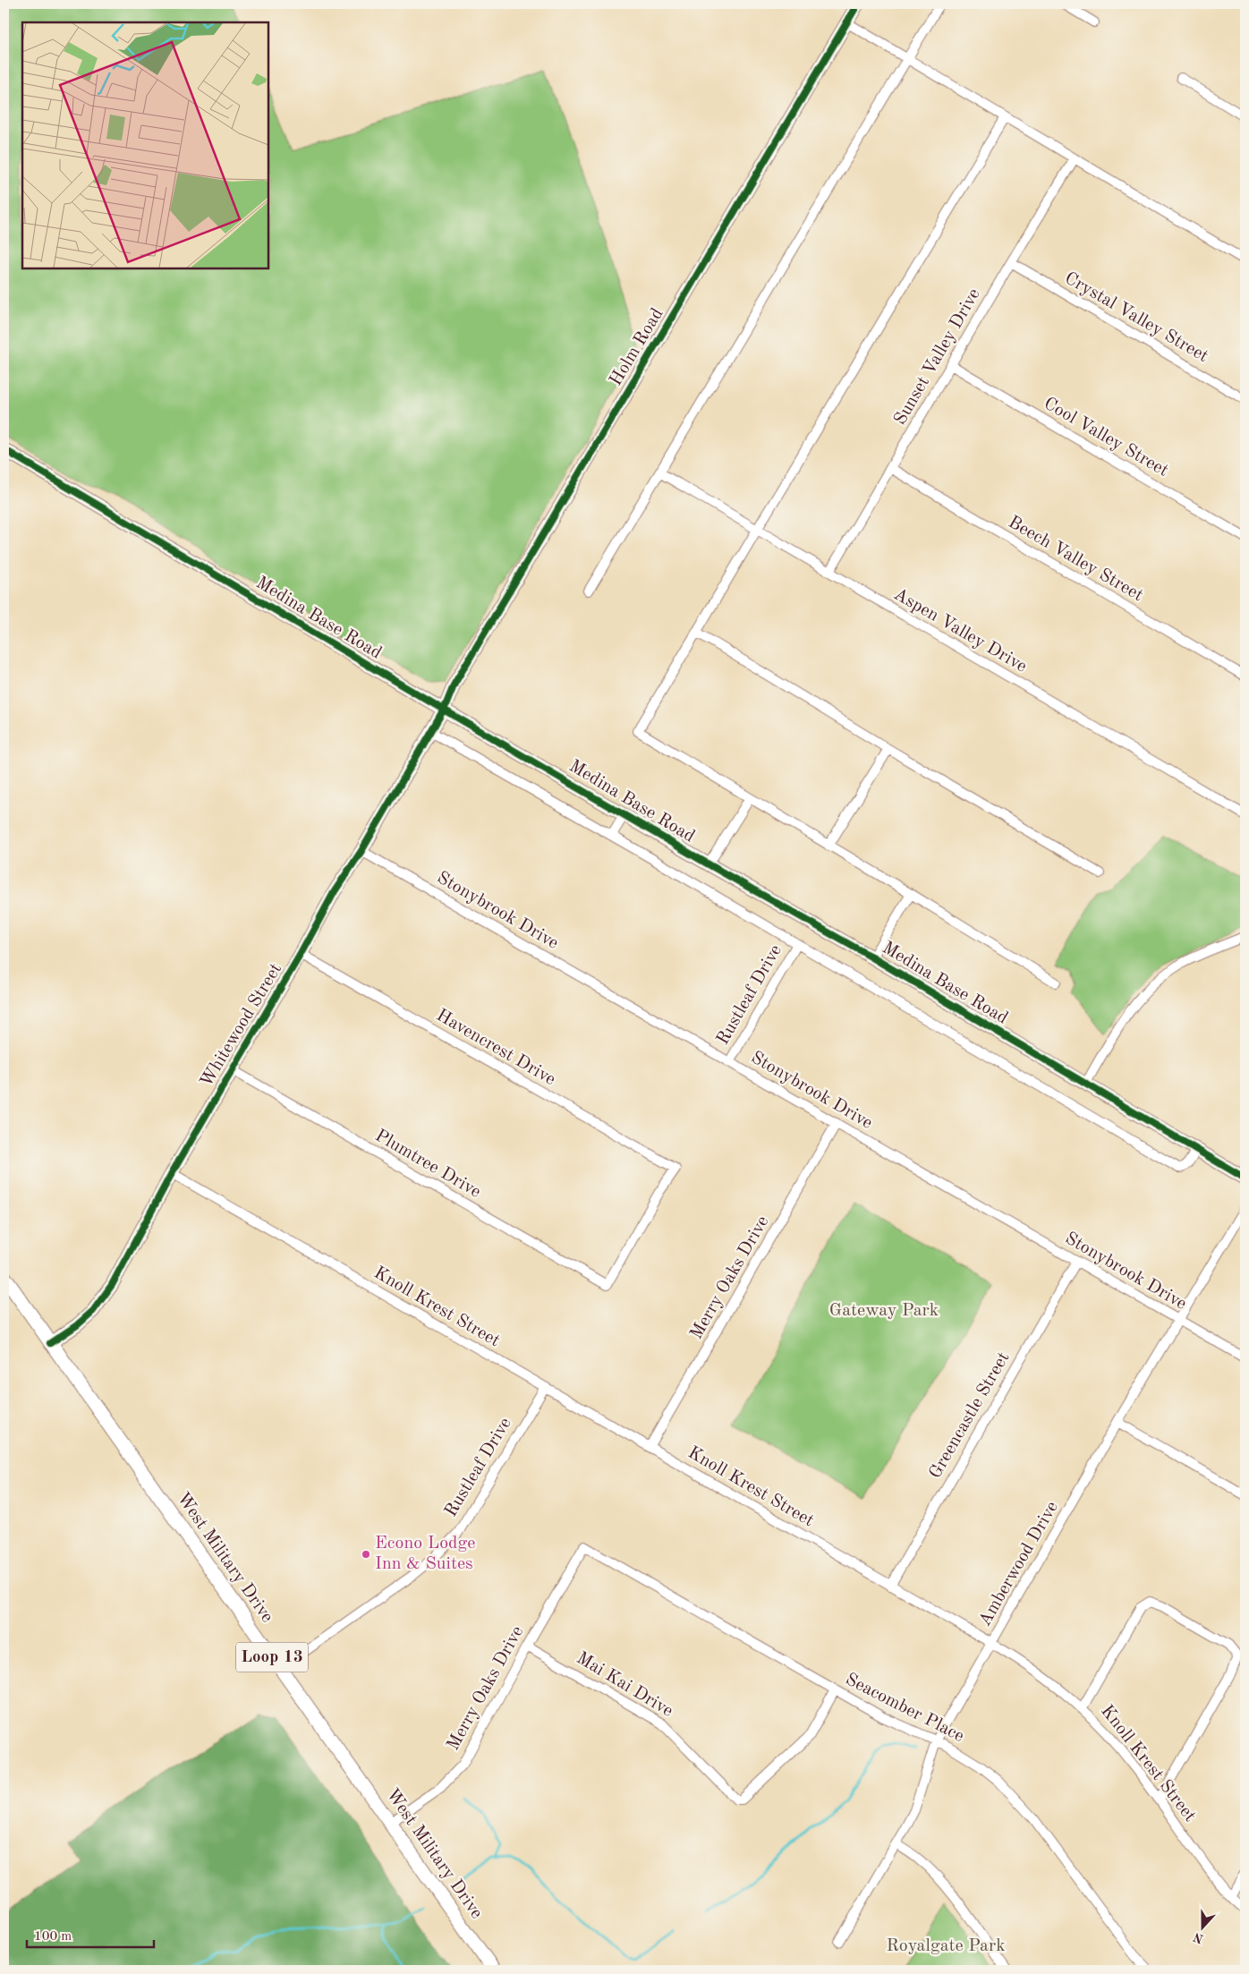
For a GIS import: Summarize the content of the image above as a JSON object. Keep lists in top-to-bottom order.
{
  "streets": {
    "main road": ["West Military Drive", "Loop 13"],
    "street": [
      "Crystal Valley Street",
      "Holm Road",
      "Sunset Valley Drive",
      "Cool Valley Street",
      "Beech Valley Street",
      "Medina Base Road",
      "Aspen Valley Drive",
      "Stonybrook Drive",
      "Rustleaf Drive",
      "Whitewood Street",
      "Havencrest Drive",
      "Plumtree Drive",
      "Merry Oaks Drive",
      "Knoll Krest Street",
      "Greencastle Street",
      "Amberwood Drive",
      "Mai Kai Drive",
      "Seacomber Place"
    ]
  },
  "crossings": [
    ["Crystal Valley Street", "Sunset Valley Drive"],
    ["Holm Road", "Medina Base Road"],
    ["Holm Road", "Whitewood Street"],
    ["Sunset Valley Drive", "Cool Valley Street"],
    ["Sunset Valley Drive", "Beech Valley Street"],
    ["Sunset Valley Drive", "Aspen Valley Drive"],
    ["Medina Base Road", "Whitewood Street"],
    ["Stonybrook Drive", "Rustleaf Drive"],
    ["Stonybrook Drive", "Whitewood Street"],
    ["Stonybrook Drive", "Merry Oaks Drive"],
    ["Stonybrook Drive", "Greencastle Street"],
    ["Stonybrook Drive", "Amberwood Drive"],
    ["Rustleaf Drive", "Knoll Krest Street"],
    ["Rustleaf Drive", "West Military Drive"],
    ["Whitewood Street", "Havencrest Drive"],
    ["Whitewood Street", "Plumtree Drive"],
    ["Whitewood Street", "Knoll Krest Street"],
    ["Whitewood Street", "West Military Drive"],
    ["Havencrest Drive", "Plumtree Drive"],
    ["Merry Oaks Drive", "Knoll Krest Street"],
    ["Merry Oaks Drive", "West Military Drive"],
    ["Merry Oaks Drive", "Mai Kai Drive"],
    ["Merry Oaks Drive", "Seacomber Place"],
    ["Knoll Krest Street", "Greencastle Street"],
    ["Knoll Krest Street", "Amberwood Drive"],
    ["Amberwood Drive", "Seacomber Place"],
    ["Mai Kai Drive", "Seacomber Place"]
  ],
  "parks": ["Gateway Park", "Royalgate Park"],
  "places": ["Econo Lodge Inn & Suites"],
  "scale_bar": "100 m",
  "north": "bottom"
}
